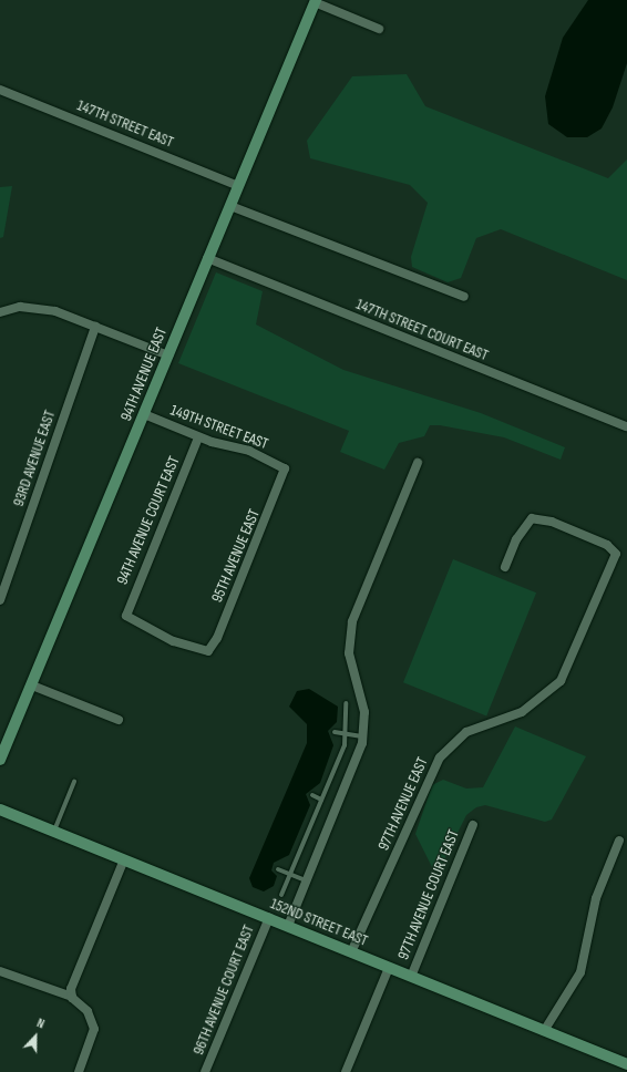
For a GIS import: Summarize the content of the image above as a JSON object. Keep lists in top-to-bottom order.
{
  "streets": {
    "main road": ["94TH AVENUE EAST", "152ND STREET EAST"],
    "street": [
      "147TH STREET EAST",
      "147TH STREET COURT EAST",
      "149TH STREET EAST",
      "93RD AVENUE EAST",
      "94TH AVENUE COURT EAST",
      "95TH AVENUE EAST",
      "97TH AVENUE EAST",
      "97TH AVENUE COURT EAST",
      "96TH AVENUE COURT EAST"
    ]
  },
  "crossings": [
    ["147TH STREET EAST", "94TH AVENUE EAST"],
    ["147TH STREET COURT EAST", "94TH AVENUE EAST"],
    ["94TH AVENUE EAST", "149TH STREET EAST"],
    ["149TH STREET EAST", "94TH AVENUE COURT EAST"],
    ["149TH STREET EAST", "95TH AVENUE EAST"],
    ["94TH AVENUE COURT EAST", "95TH AVENUE EAST"],
    ["97TH AVENUE EAST", "152ND STREET EAST"],
    ["97TH AVENUE COURT EAST", "152ND STREET EAST"],
    ["152ND STREET EAST", "96TH AVENUE COURT EAST"]
  ],
  "north": "top"
}
